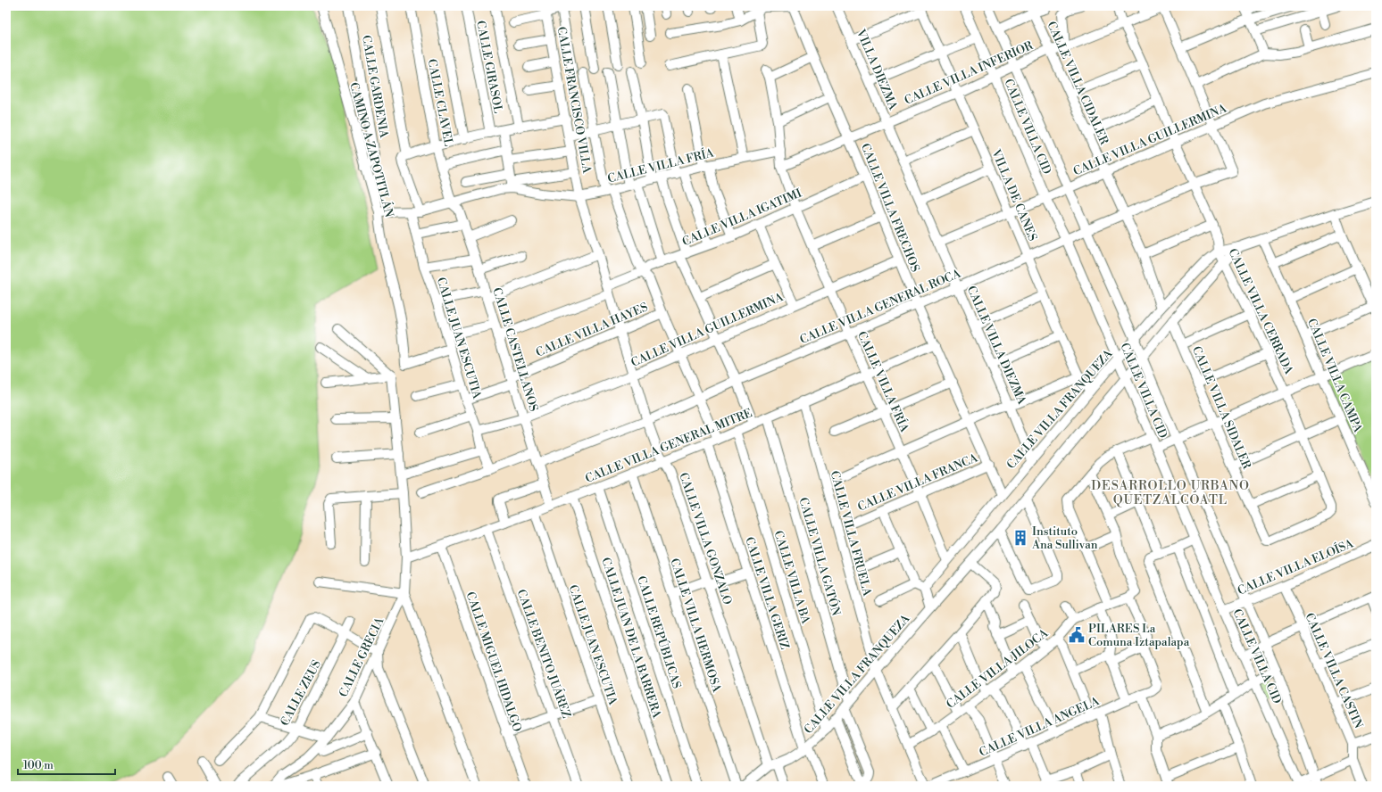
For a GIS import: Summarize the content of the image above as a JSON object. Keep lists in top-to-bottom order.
{
  "streets": {
    "street": [
      "CALLE GIRASOL",
      "VILLA DIEZMA",
      "CALLE VILLA INFERIOR",
      "CALLE VILLA CIDALER",
      "CALLE GARDENIA",
      "CALLE FRANCISCO VILLA",
      "CALLE CLAVEL",
      "CALLE VILLA CID",
      "CALLE VILLA GUILLERMINA",
      "CAMINO A ZAPOTITLÁN",
      "CALLE VILLA FRÍA",
      "VILLA DE CANES",
      "CALLE VILLA FRECHOS",
      "CALLE VILLA IGATIMI",
      "CALLE VILLA GENERAL ROCA",
      "CALLE VILLA CERRADA",
      "CALLE VILLA HAYES",
      "CALLE JUAN ESCUTIA",
      "CALLE VILLA DIEZMA",
      "CALLE CASTELLANOS",
      "CALLE VILLA CAMPA",
      "CALLE VILLA SIDALER",
      "CALLE VILLA FRANQUEZA",
      "CALLE VILLA GENERAL MITRE",
      "CALLE VILLA FRANCA",
      "CALLE VILLA FRUELA",
      "CALLE VILLA GONZALO",
      "CALLE VILLA GATÓN",
      "CALLE VILLA ELOÍSA",
      "CALLE VILLA BA",
      "CALLE VILLA GERIZ",
      "CALLE VILLA HERMOSA",
      "CALLE REPÚBLICAS",
      "CALLE JUAN DE LA BARRERA",
      "CALLE BENITO JUÁREZ",
      "CALLE GRECIA",
      "CALLE MIGUEL HIDALGO",
      "CALLE VILLA JILOCA",
      "CALLE VILLA CASTIN",
      "CALLE ZEUS",
      "CALLE VILLA ANGELA"
    ]
  },
  "crossings": [
    ["VILLA DIEZMA", "CALLE VILLA INFERIOR"],
    ["VILLA DIEZMA", "CALLE VILLA DIEZMA"],
    ["CALLE VILLA INFERIOR", "CALLE VILLA CIDALER"],
    ["CALLE VILLA INFERIOR", "CALLE VILLA CID"],
    ["CALLE VILLA INFERIOR", "CALLE VILLA FRÍA"],
    ["CALLE VILLA INFERIOR", "VILLA DE CANES"],
    ["CALLE VILLA INFERIOR", "CALLE VILLA FRECHOS"],
    ["CALLE VILLA INFERIOR", "CALLE VILLA CERRADA"],
    ["CALLE VILLA INFERIOR", "CALLE VILLA DIEZMA"],
    ["CALLE VILLA CIDALER", "CALLE VILLA GUILLERMINA"],
    ["CALLE VILLA CIDALER", "CALLE VILLA GENERAL ROCA"],
    ["CALLE VILLA CIDALER", "CALLE VILLA FRANQUEZA"],
    ["CALLE GARDENIA", "CAMINO A ZAPOTITLÁN"],
    ["CALLE FRANCISCO VILLA", "CALLE VILLA FRÍA"],
    ["CALLE FRANCISCO VILLA", "CALLE VILLA GONZALO"],
    ["CALLE CLAVEL", "CALLE VILLA FRÍA"],
    ["CALLE CLAVEL", "CALLE CASTELLANOS"],
    ["CALLE VILLA CID", "CALLE VILLA GUILLERMINA"],
    ["CALLE VILLA CID", "CALLE VILLA GENERAL ROCA"],
    ["CALLE VILLA CID", "CALLE VILLA FRANQUEZA"],
    ["CALLE VILLA CID", "CALLE VILLA ELOÍSA"],
    ["CALLE VILLA GUILLERMINA", "CALLE VILLA FRÍA"],
    ["CALLE VILLA GUILLERMINA", "VILLA DE CANES"],
    ["CALLE VILLA GUILLERMINA", "CALLE VILLA FRECHOS"],
    ["CALLE VILLA GUILLERMINA", "CALLE VILLA GENERAL ROCA"],
    ["CALLE VILLA GUILLERMINA", "CALLE VILLA CERRADA"],
    ["CALLE VILLA GUILLERMINA", "CALLE JUAN ESCUTIA"],
    ["CALLE VILLA GUILLERMINA", "CALLE VILLA DIEZMA"],
    ["CALLE VILLA GUILLERMINA", "CALLE CASTELLANOS"],
    ["CALLE VILLA GUILLERMINA", "CALLE VILLA GONZALO"],
    ["CAMINO A ZAPOTITLÁN", "CALLE VILLA FRÍA"],
    ["CAMINO A ZAPOTITLÁN", "CALLE JUAN ESCUTIA"],
    ["CALLE VILLA FRÍA", "CALLE VILLA FRECHOS"],
    ["CALLE VILLA FRÍA", "CALLE VILLA IGATIMI"],
    ["CALLE VILLA FRÍA", "CALLE VILLA GENERAL ROCA"],
    ["CALLE VILLA FRÍA", "CALLE JUAN ESCUTIA"],
    ["CALLE VILLA FRÍA", "CALLE CASTELLANOS"],
    ["CALLE VILLA FRÍA", "CALLE VILLA FRANQUEZA"],
    ["CALLE VILLA FRÍA", "CALLE VILLA GENERAL MITRE"],
    ["CALLE VILLA FRÍA", "CALLE VILLA FRANCA"],
    ["CALLE VILLA FRÍA", "CALLE VILLA GONZALO"],
    ["VILLA DE CANES", "CALLE VILLA GENERAL ROCA"],
    ["VILLA DE CANES", "CALLE VILLA FRANQUEZA"],
    ["CALLE VILLA FRECHOS", "CALLE VILLA IGATIMI"],
    ["CALLE VILLA FRECHOS", "CALLE VILLA GENERAL ROCA"],
    ["CALLE VILLA FRECHOS", "CALLE VILLA FRANQUEZA"],
    ["CALLE VILLA FRECHOS", "CALLE VILLA GENERAL MITRE"],
    ["CALLE VILLA FRECHOS", "CALLE VILLA FRANCA"],
    ["CALLE VILLA IGATIMI", "CALLE CASTELLANOS"],
    ["CALLE VILLA IGATIMI", "CALLE VILLA GONZALO"],
    ["CALLE VILLA GENERAL ROCA", "CALLE VILLA CERRADA"],
    ["CALLE VILLA GENERAL ROCA", "CALLE VILLA DIEZMA"],
    ["CALLE VILLA GENERAL ROCA", "CALLE CASTELLANOS"],
    ["CALLE VILLA GENERAL ROCA", "CALLE VILLA GONZALO"],
    ["CALLE VILLA CERRADA", "CALLE VILLA SIDALER"],
    ["CALLE VILLA CERRADA", "CALLE VILLA FRANQUEZA"],
    ["CALLE VILLA HAYES", "CALLE JUAN ESCUTIA"],
    ["CALLE VILLA HAYES", "CALLE CASTELLANOS"],
    ["CALLE VILLA HAYES", "CALLE VILLA GONZALO"],
    ["CALLE JUAN ESCUTIA", "CALLE VILLA GENERAL MITRE"],
    ["CALLE VILLA DIEZMA", "CALLE VILLA FRANQUEZA"],
    ["CALLE CASTELLANOS", "CALLE VILLA GENERAL MITRE"],
    ["CALLE VILLA CAMPA", "CALLE VILLA FRANQUEZA"],
    ["CALLE VILLA SIDALER", "CALLE VILLA FRANQUEZA"],
    ["CALLE VILLA FRANQUEZA", "CALLE VILLA FRUELA"],
    ["CALLE VILLA FRANQUEZA", "CALLE VILLA GONZALO"],
    ["CALLE VILLA FRANQUEZA", "CALLE VILLA GATÓN"],
    ["CALLE VILLA FRANQUEZA", "CALLE VILLA BA"],
    ["CALLE VILLA FRANQUEZA", "CALLE VILLA GERIZ"],
    ["CALLE VILLA GENERAL MITRE", "CALLE VILLA FRUELA"],
    ["CALLE VILLA GENERAL MITRE", "CALLE VILLA GONZALO"],
    ["CALLE VILLA GENERAL MITRE", "CALLE VILLA GATÓN"],
    ["CALLE VILLA GENERAL MITRE", "CALLE VILLA BA"],
    ["CALLE VILLA GENERAL MITRE", "CALLE VILLA GERIZ"],
    ["CALLE VILLA GENERAL MITRE", "CALLE VILLA HERMOSA"],
    ["CALLE VILLA GENERAL MITRE", "CALLE REPÚBLICAS"],
    ["CALLE VILLA GENERAL MITRE", "CALLE JUAN DE LA BARRERA"],
    ["CALLE VILLA GENERAL MITRE", "CALLE BENITO JUÁREZ"],
    ["CALLE VILLA GENERAL MITRE", "CALLE MIGUEL HIDALGO"],
    ["CALLE VILLA ELOÍSA", "CALLE VILLA CASTIN"]
  ],
  "districts": ["DESARROLLO URBANO QUETZALCÓATL"],
  "places": {
    "building": ["Instituto Ana Sullivan"],
    "public building": ["PILARES La Comuna Iztapalapa"]
  },
  "scale_bar": "100 m"
}
